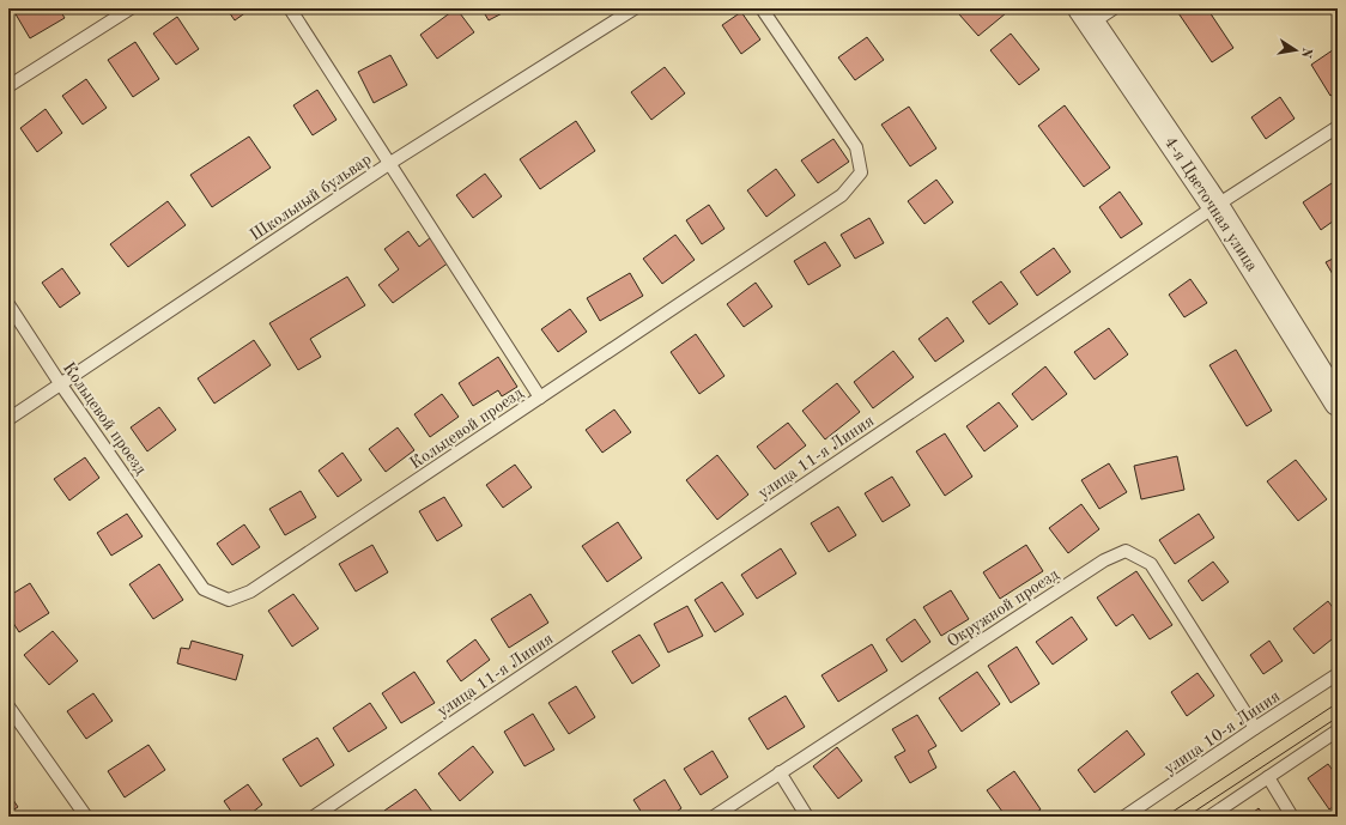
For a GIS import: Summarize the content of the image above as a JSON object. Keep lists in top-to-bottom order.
{
  "streets": {
    "street": ["4-я Цветочная улица"],
    "lane": [
      "Школьный бульвар",
      "Кольцевой проезд",
      "улица 11-я Линия",
      "Окружной проезд",
      "улица 10-я Линия"
    ]
  },
  "crossings": [
    ["Школьный бульвар", "Кольцевой проезд"],
    ["4-я Цветочная улица", "улица 11-я Линия"],
    ["Окружной проезд", "улица 10-я Линия"]
  ],
  "north": "right"
}
